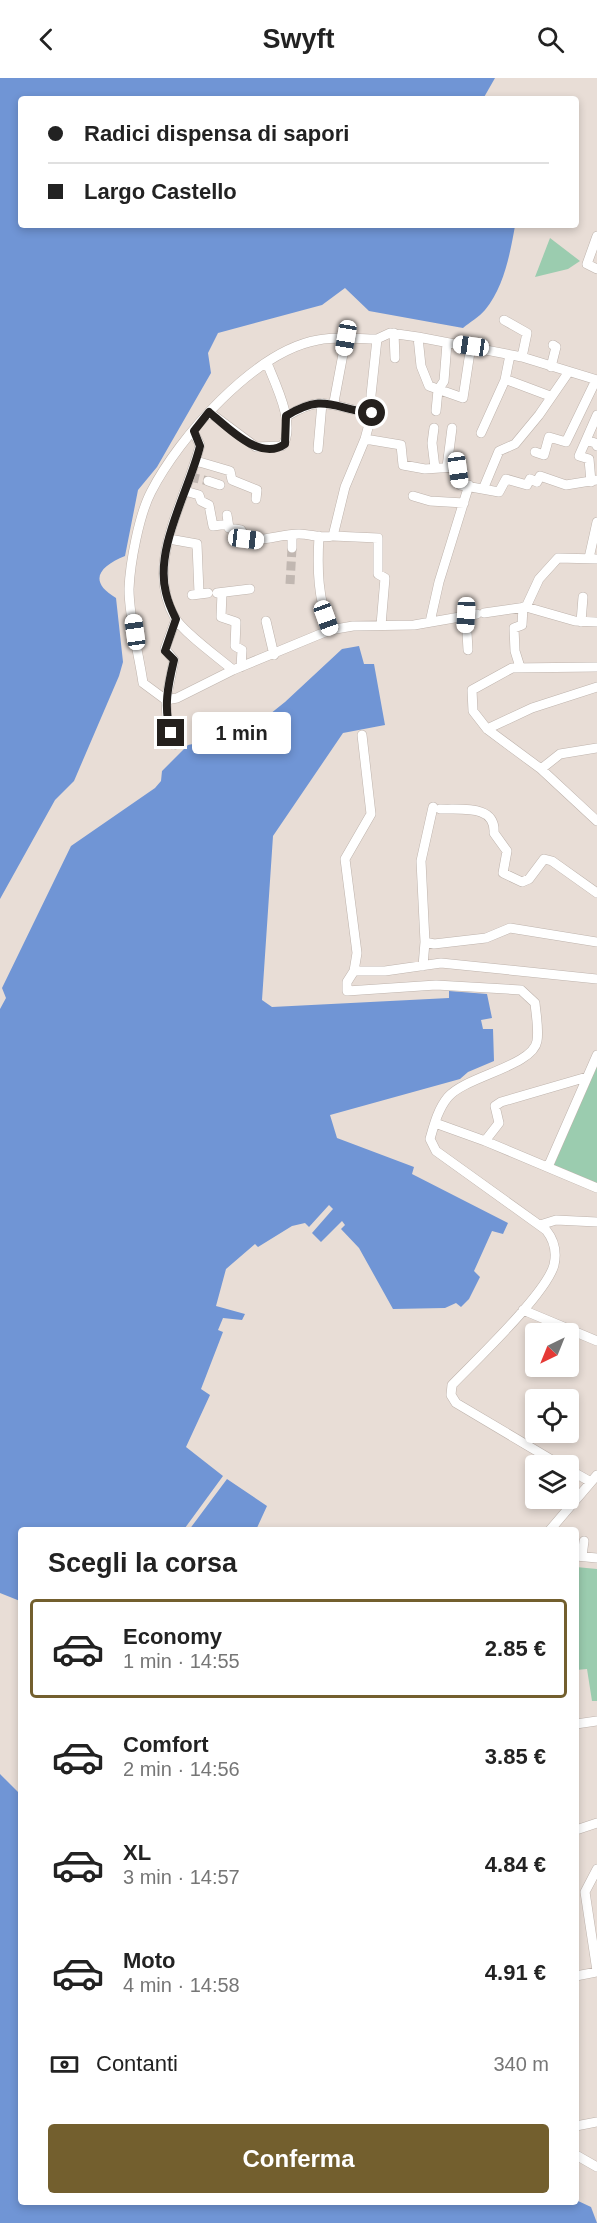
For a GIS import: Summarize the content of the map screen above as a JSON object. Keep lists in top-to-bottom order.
{
  "north": "bottom left",
  "page": {
    "header": "Swyft",
    "banner": ["Radici dispensa di sapori", "Largo Castello"],
    "bubble": "1 min",
    "heading": "Scegli la corsa",
    "list": [
      {
        "name": "Economy",
        "note": "1 min · 14:55",
        "value": "2.85 €"
      },
      {
        "name": "Comfort",
        "note": "2 min · 14:56",
        "value": "3.85 €"
      },
      {
        "name": "XL",
        "note": "3 min · 14:57",
        "value": "4.84 €"
      },
      {
        "name": "Moto",
        "note": "4 min · 14:58",
        "value": "4.91 €"
      }
    ],
    "pay": ["Contanti", "340 m"],
    "buttons": "Conferma"
  }
}
